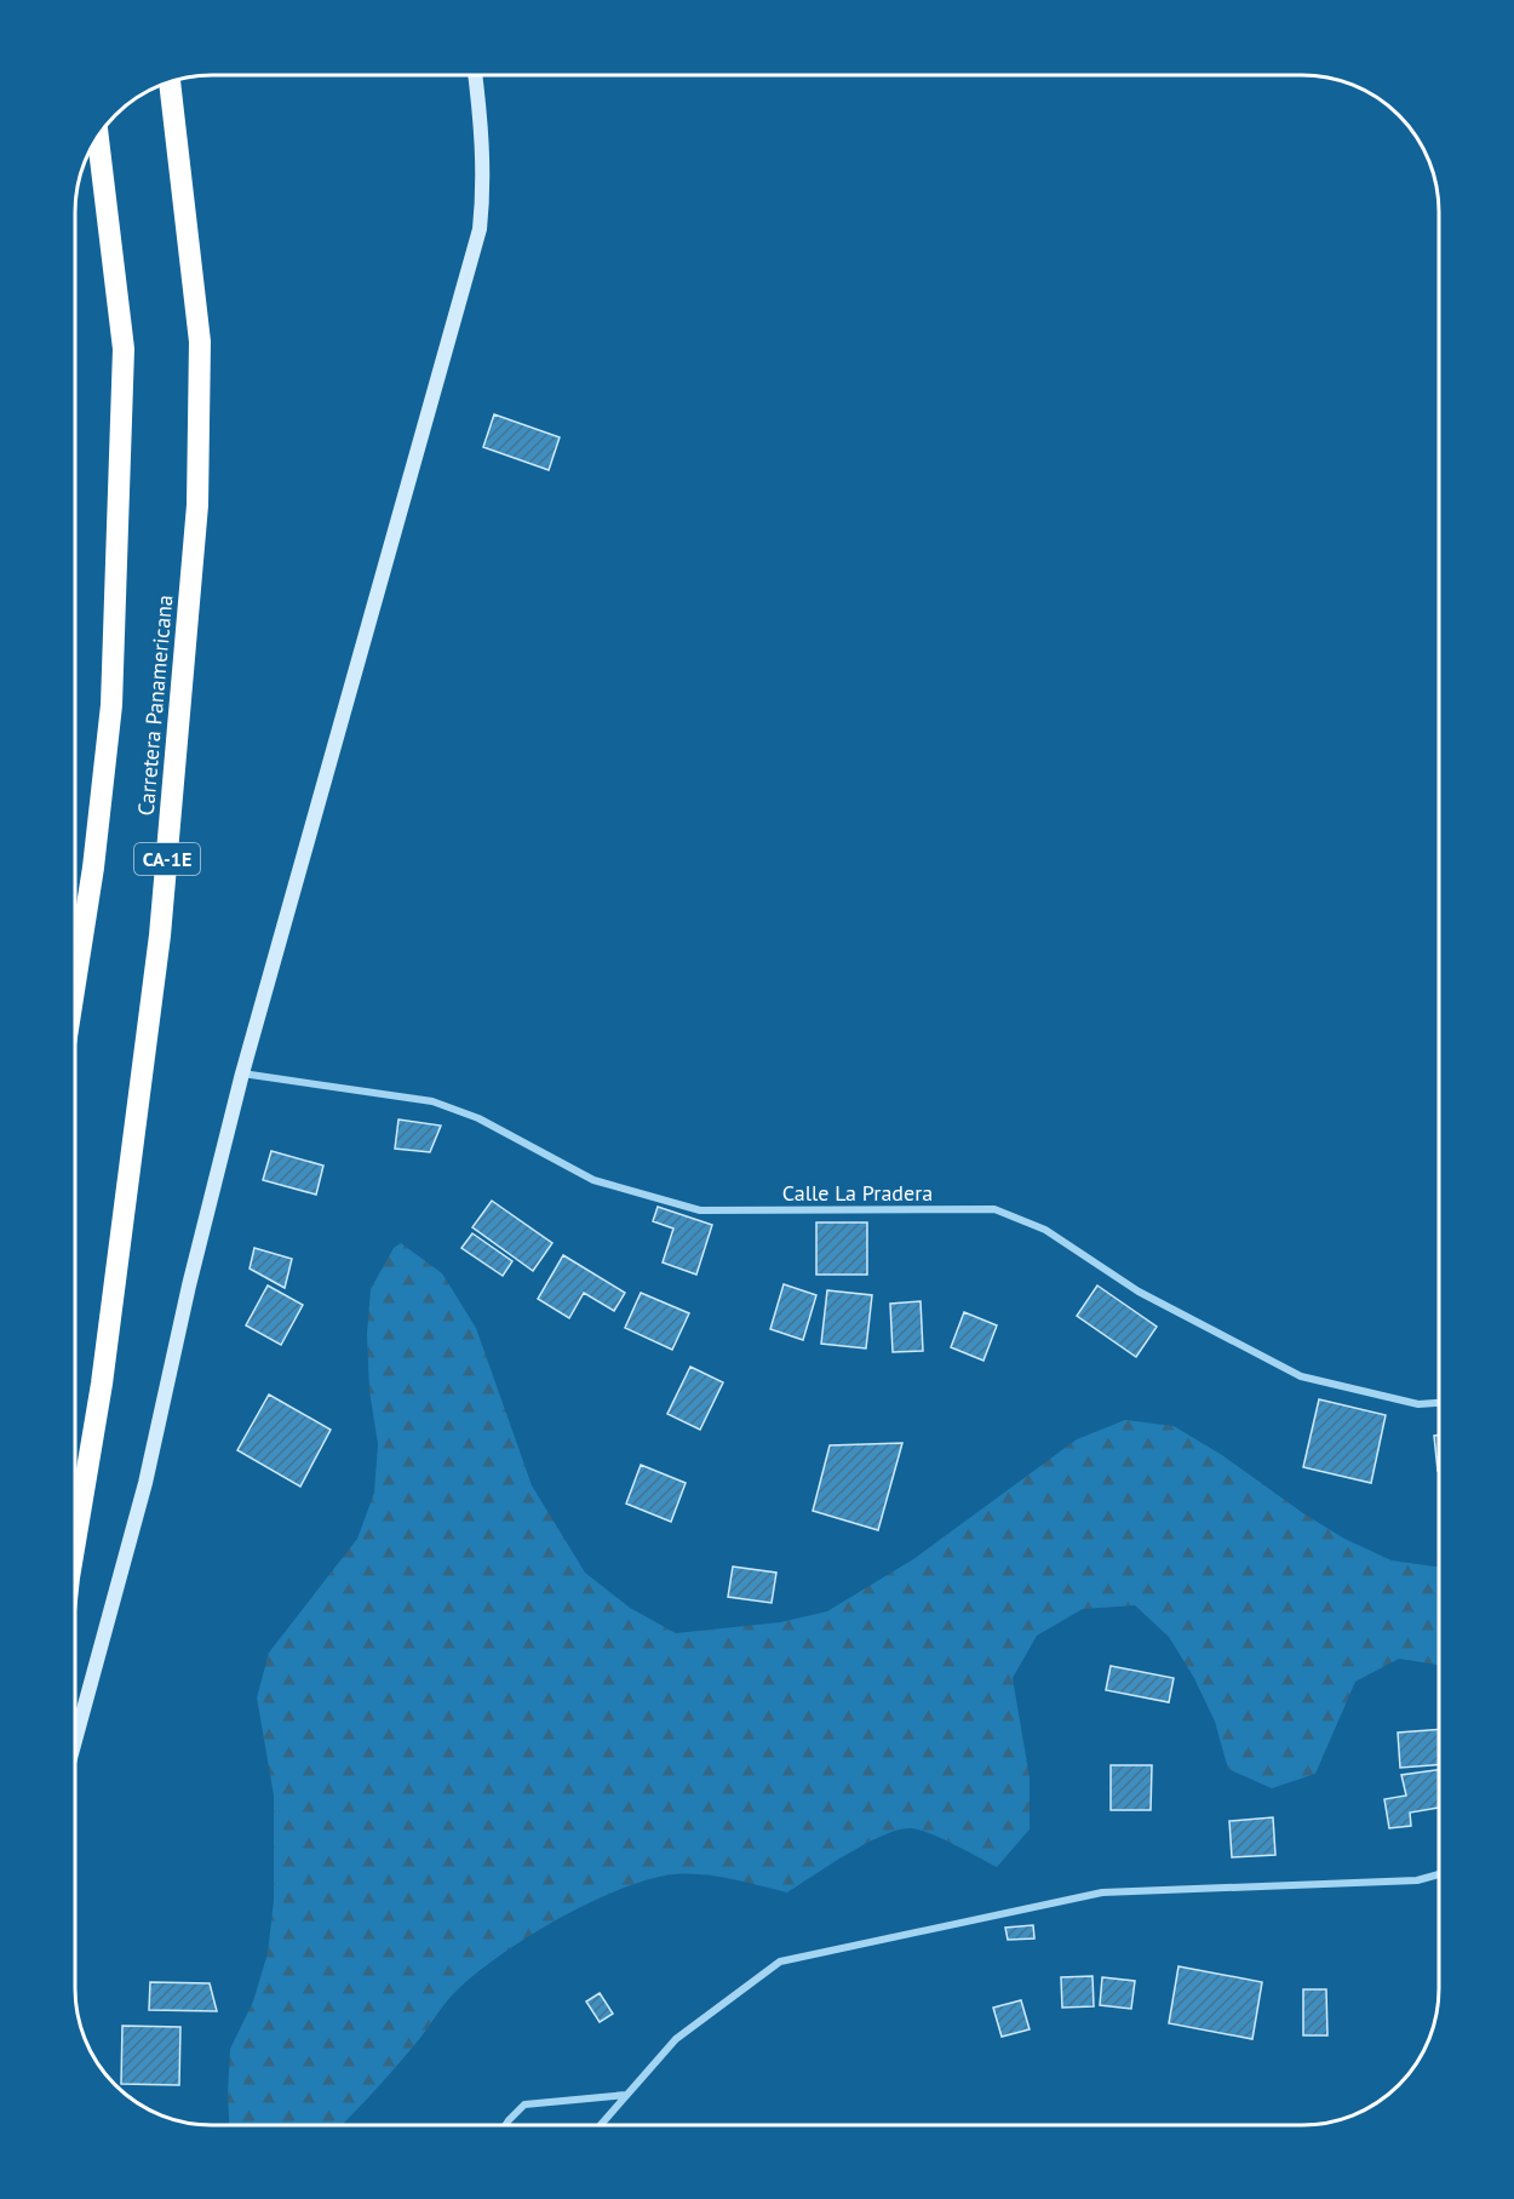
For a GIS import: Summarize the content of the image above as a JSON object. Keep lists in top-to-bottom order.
{
  "streets": {
    "highway": ["Carretera Panamericana", "CA-1E"],
    "street": ["Calle La Pradera"]
  }
}
